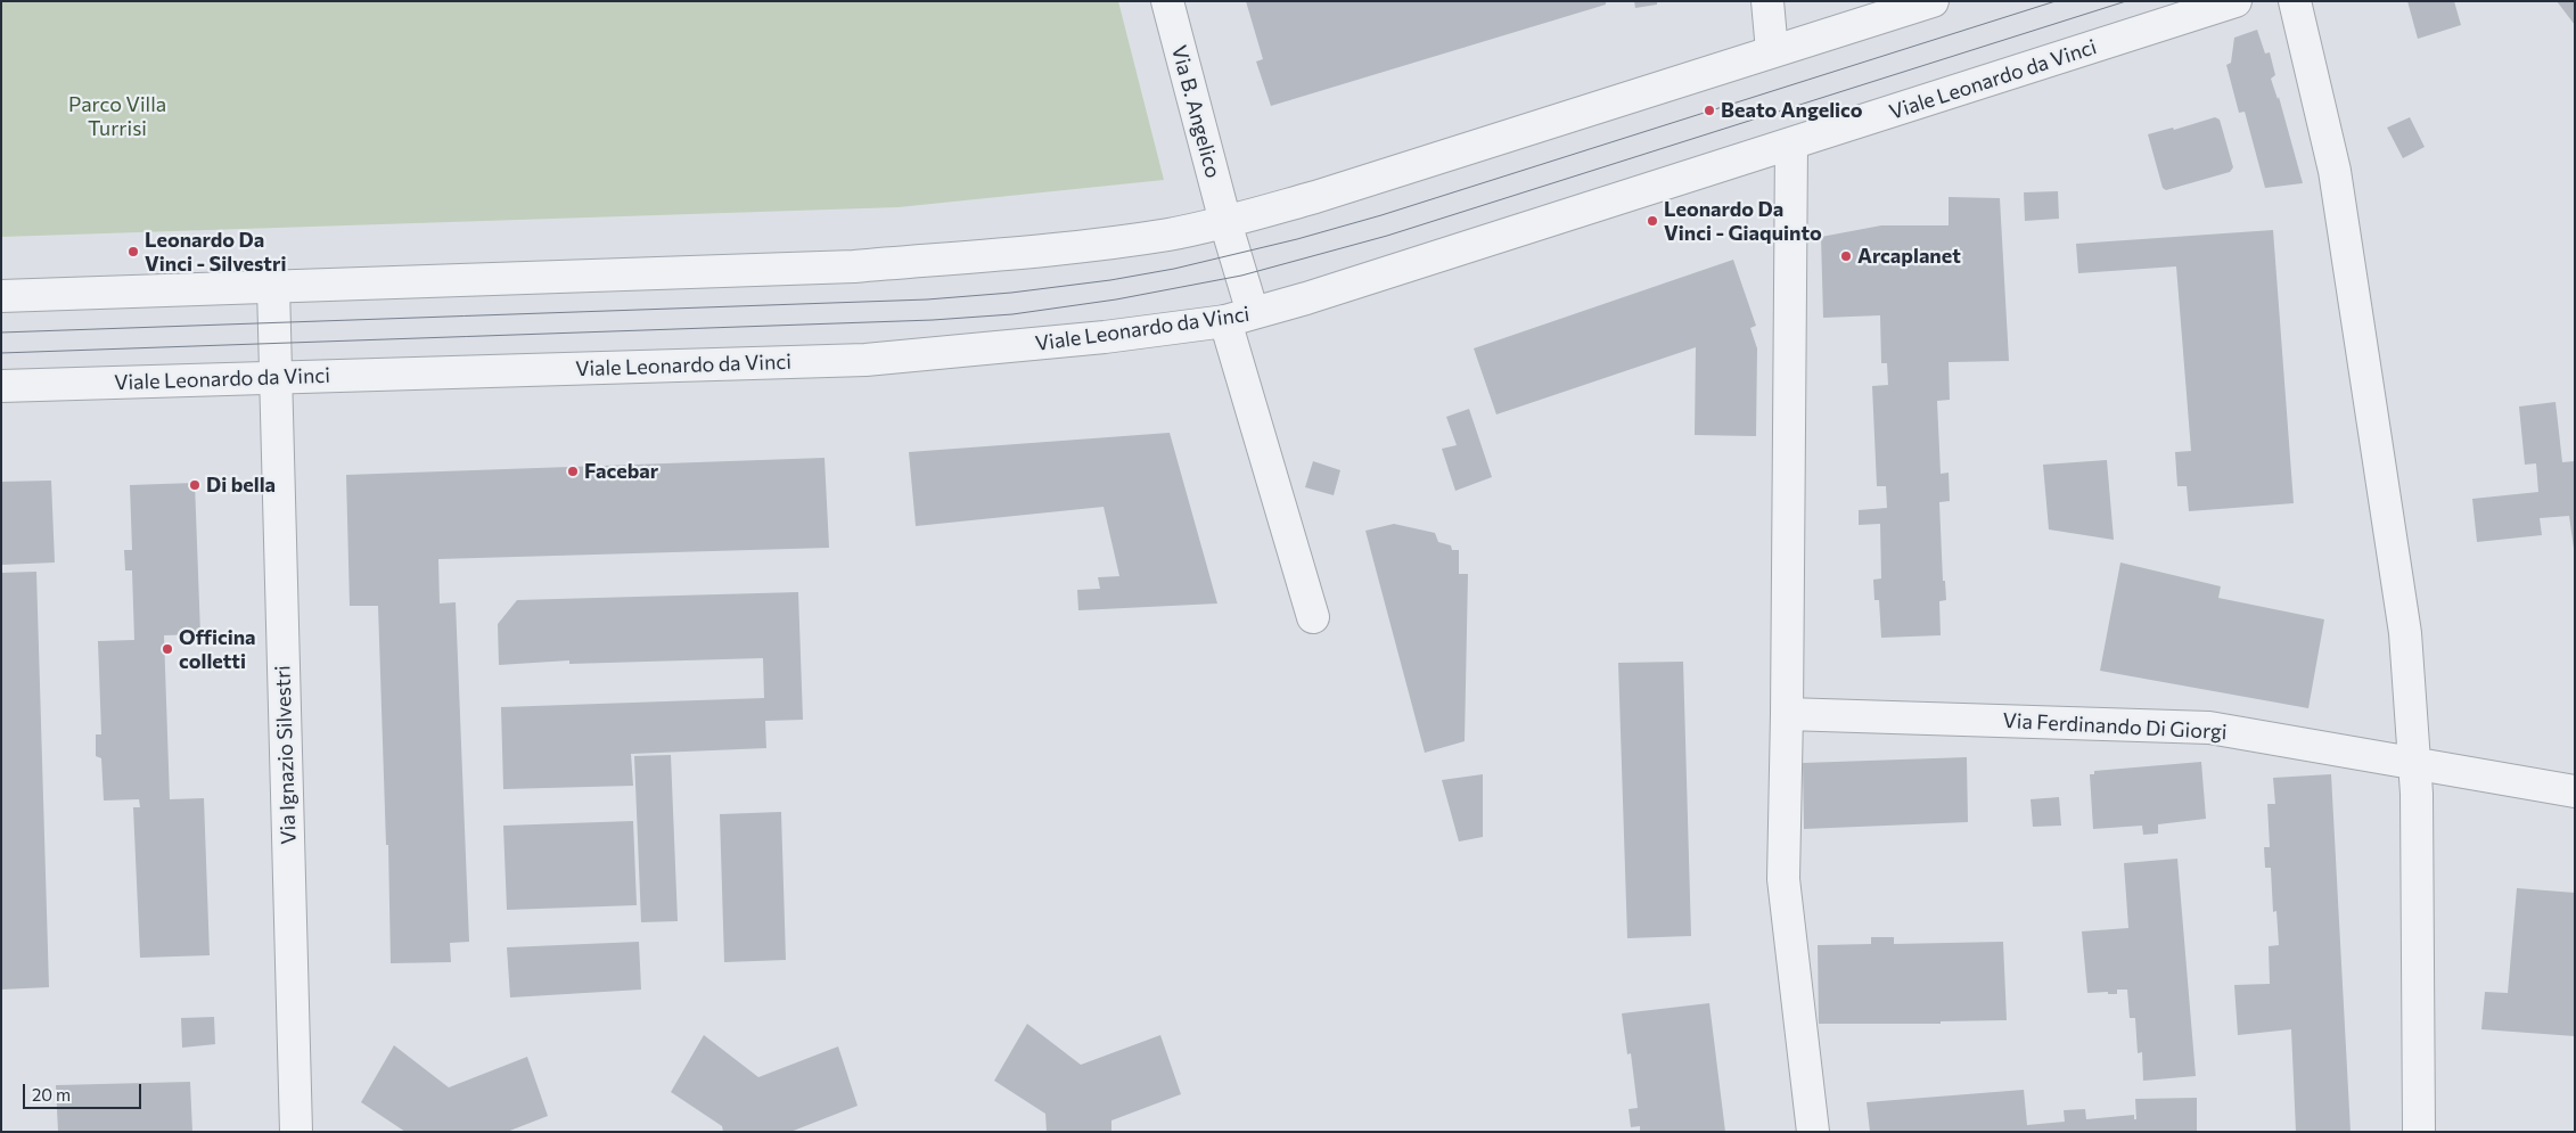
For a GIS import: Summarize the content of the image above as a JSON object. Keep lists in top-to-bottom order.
{
  "streets": {
    "street": [
      "Viale Leonardo da Vinci",
      "Via B. Angelico",
      "Via Ferdinando Di Giorgi",
      "Via Ignazio Silvestri"
    ]
  },
  "crossings": [
    ["Viale Leonardo da Vinci", "Via B. Angelico"],
    ["Viale Leonardo da Vinci", "Via Ignazio Silvestri"]
  ],
  "parks": ["Parco Villa Turrisi"],
  "places": [
    "Beato Angelico",
    "Leonardo Da Vinci - Giaquinto",
    "Leonardo Da Vinci - Silvestri",
    "Arcaplanet",
    "Facebar",
    "Di bella",
    "Officina colletti"
  ],
  "scale_bar": "20 m"
}
